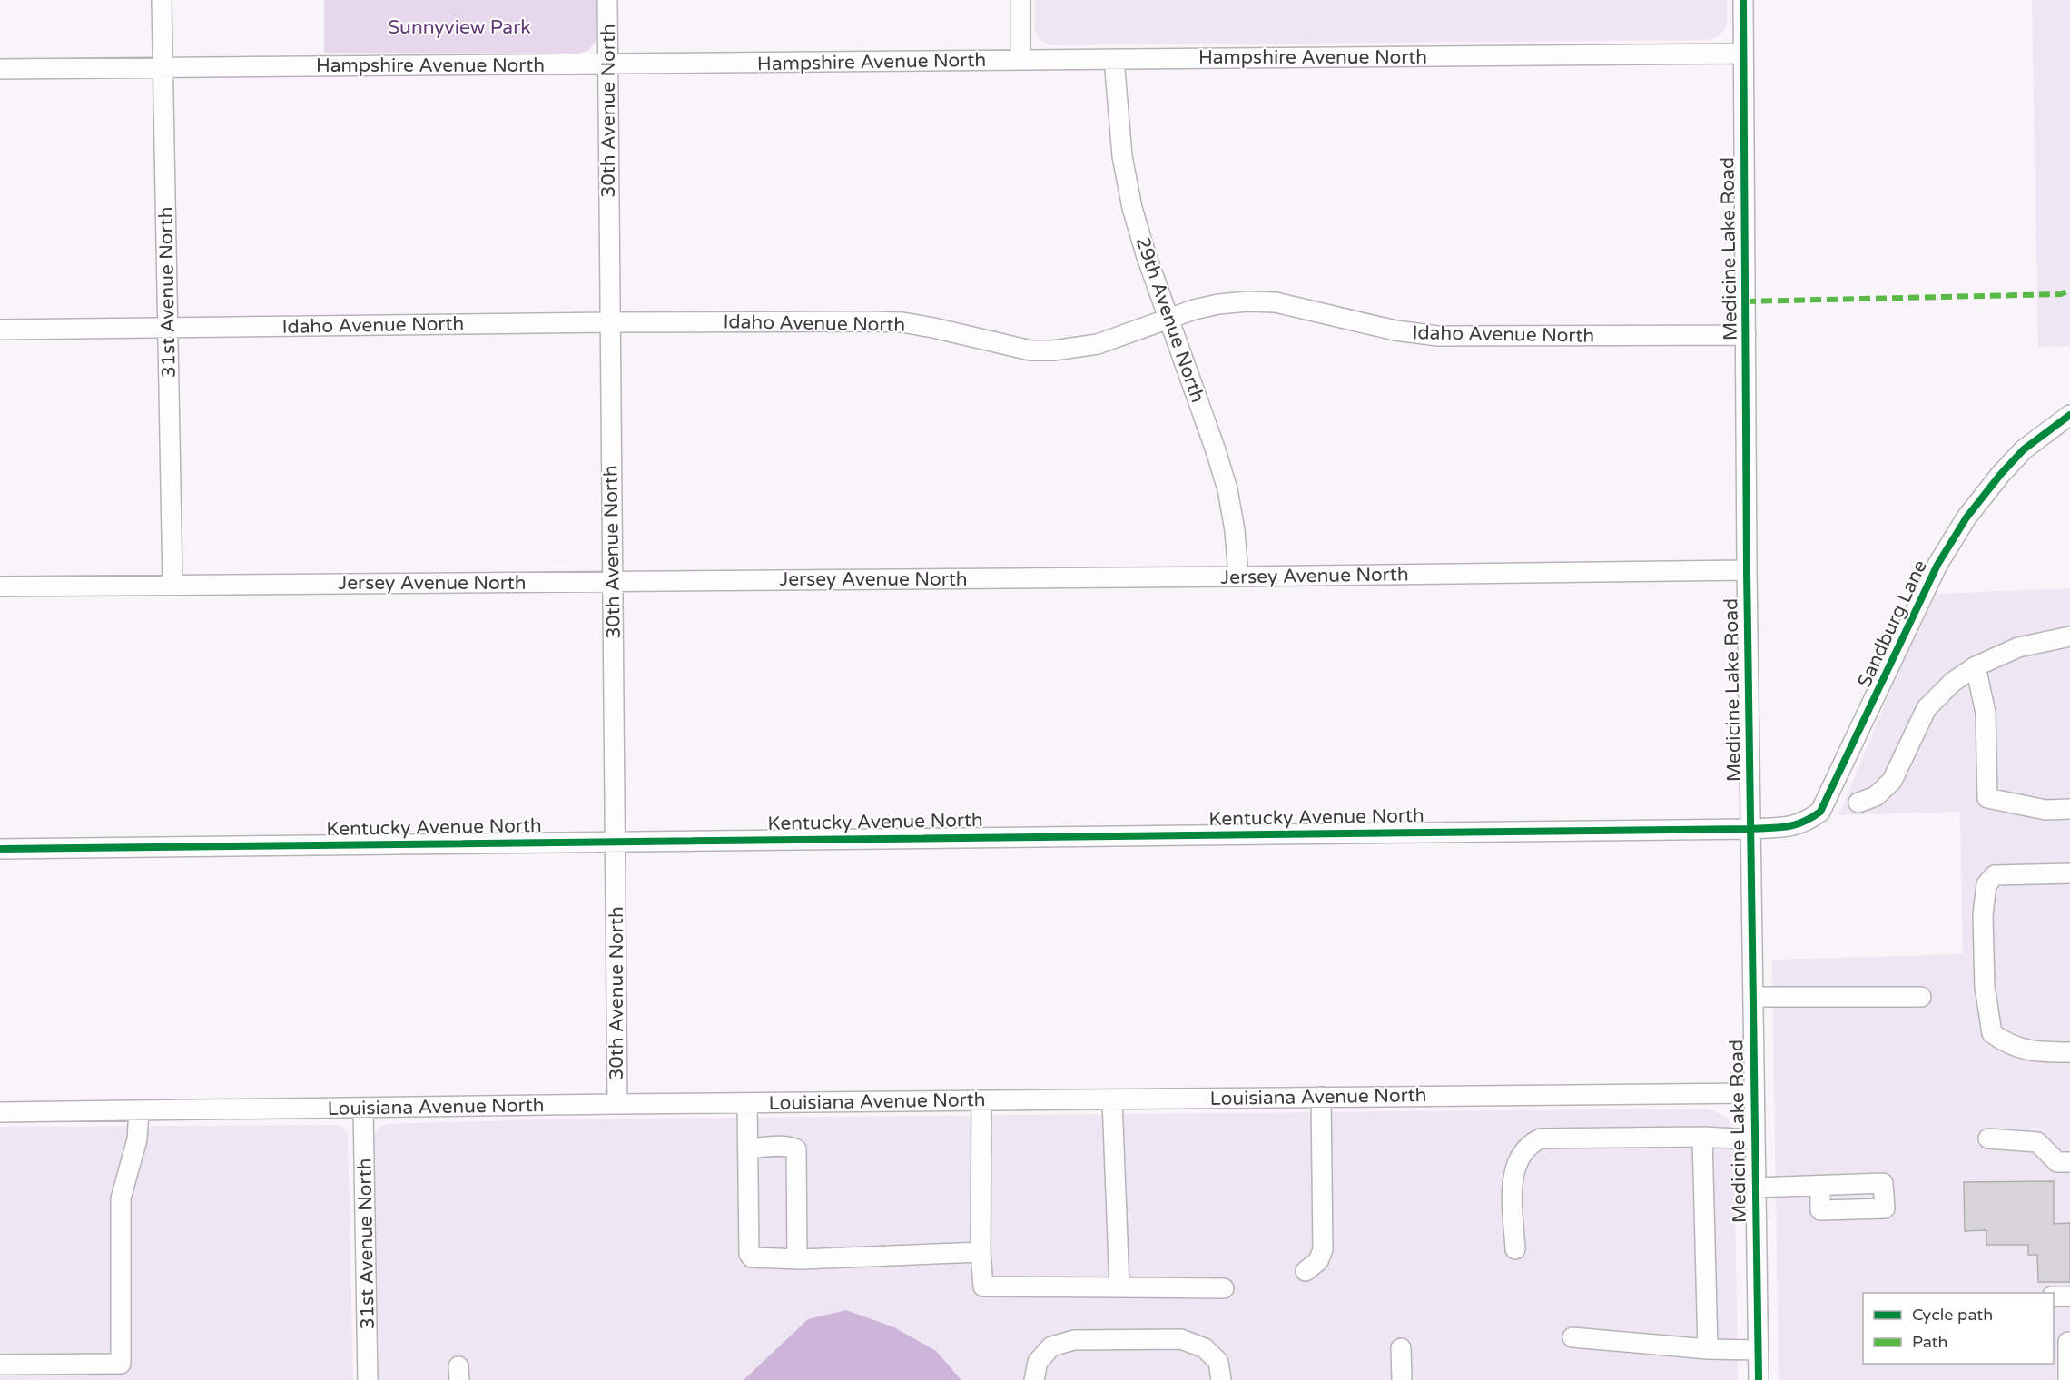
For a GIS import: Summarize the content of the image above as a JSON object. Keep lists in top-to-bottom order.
{
  "streets": {
    "street": [
      "Hampshire Avenue North",
      "30th Avenue North",
      "Medicine Lake Road",
      "31st Avenue North",
      "29th Avenue North",
      "Idaho Avenue North",
      "Jersey Avenue North",
      "Sandburg Lane",
      "Kentucky Avenue North",
      "Louisiana Avenue North"
    ]
  },
  "crossings": [
    ["Hampshire Avenue North", "30th Avenue North"],
    ["Hampshire Avenue North", "Medicine Lake Road"],
    ["Hampshire Avenue North", "31st Avenue North"],
    ["Hampshire Avenue North", "29th Avenue North"],
    ["30th Avenue North", "Idaho Avenue North"],
    ["30th Avenue North", "Jersey Avenue North"],
    ["30th Avenue North", "Kentucky Avenue North"],
    ["30th Avenue North", "Louisiana Avenue North"],
    ["Medicine Lake Road", "Idaho Avenue North"],
    ["Medicine Lake Road", "Jersey Avenue North"],
    ["Medicine Lake Road", "Sandburg Lane"],
    ["Medicine Lake Road", "Kentucky Avenue North"],
    ["Medicine Lake Road", "Louisiana Avenue North"],
    ["31st Avenue North", "Idaho Avenue North"],
    ["31st Avenue North", "Jersey Avenue North"],
    ["31st Avenue North", "Louisiana Avenue North"],
    ["29th Avenue North", "Idaho Avenue North"],
    ["29th Avenue North", "Jersey Avenue North"],
    ["Sandburg Lane", "Kentucky Avenue North"]
  ],
  "parks": ["Sunnyview Park"],
  "legend": ["Cycle path", "Path"]
}
